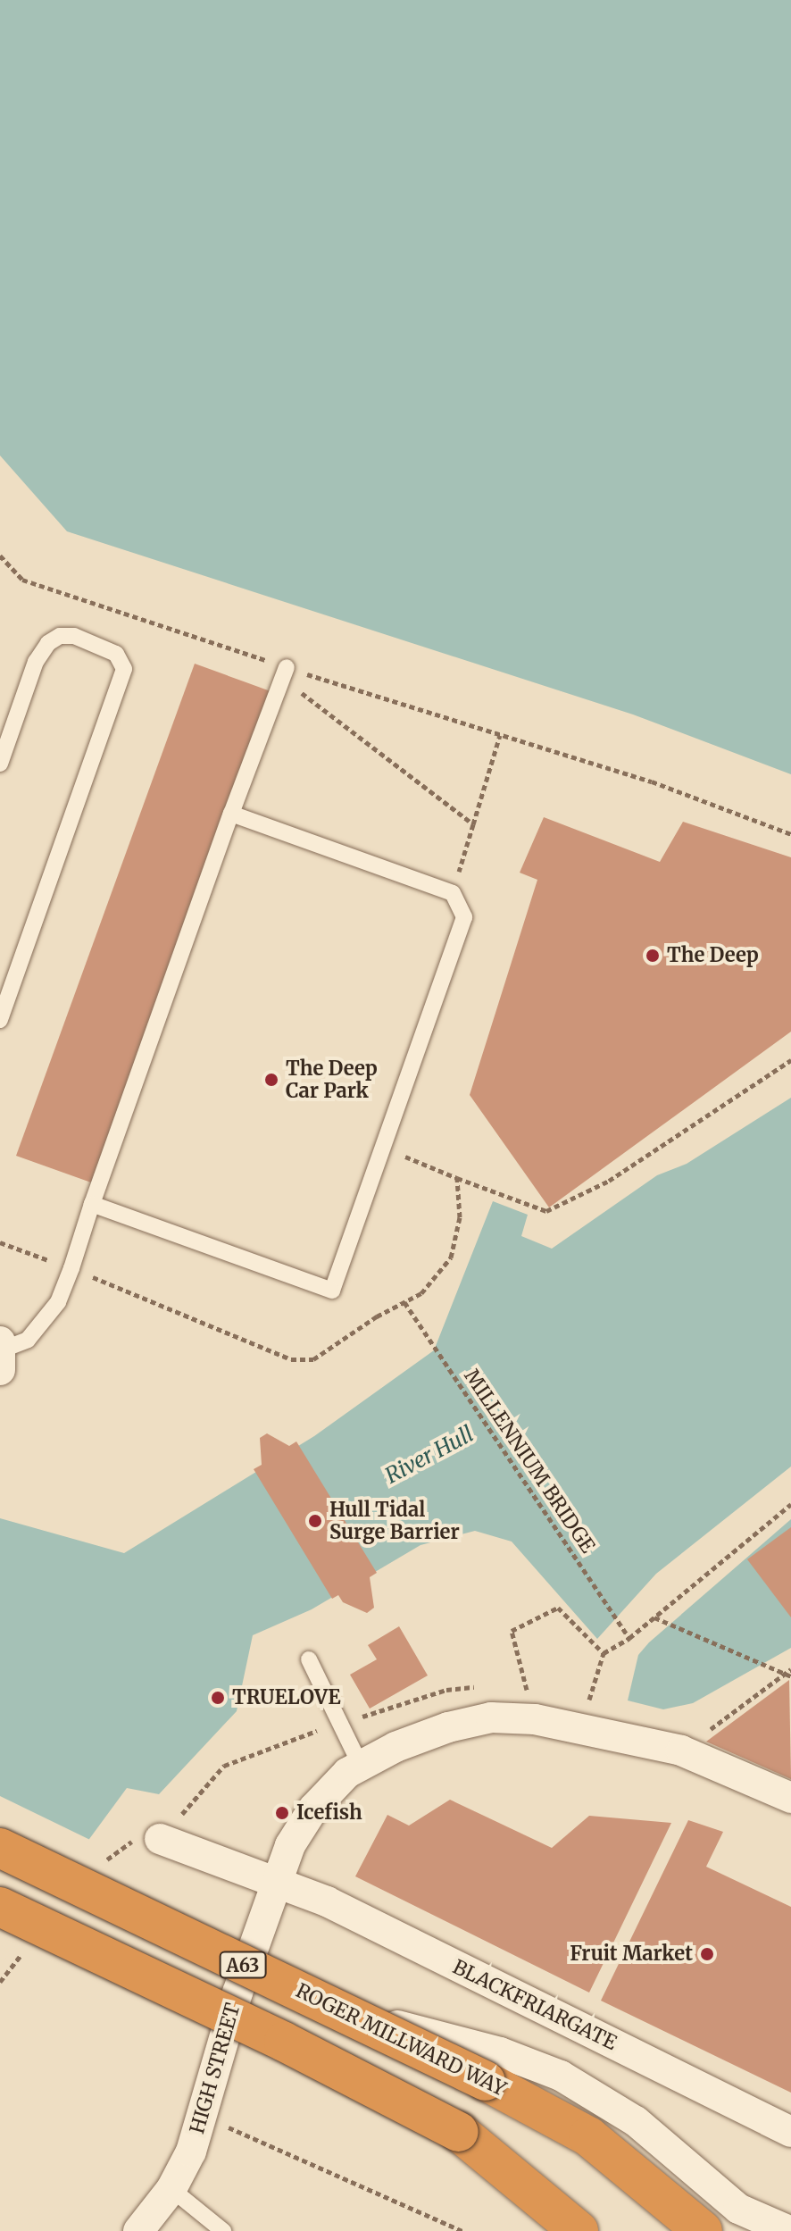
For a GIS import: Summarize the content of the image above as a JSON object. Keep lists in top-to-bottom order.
{
  "streets": {
    "highway": ["A63", "ROGER MILLWARD WAY"],
    "street": ["BLACKFRIARGATE", "HIGH STREET"],
    "path": ["MILLENNIUM BRIDGE"]
  },
  "crossings": [
    ["BLACKFRIARGATE", "HIGH STREET"]
  ],
  "water": ["River Hull"],
  "places": [
    "The Deep",
    "The Deep Car Park",
    "Hull Tidal Surge Barrier",
    "TRUELOVE",
    "Icefish",
    "Fruit Market"
  ]
}
